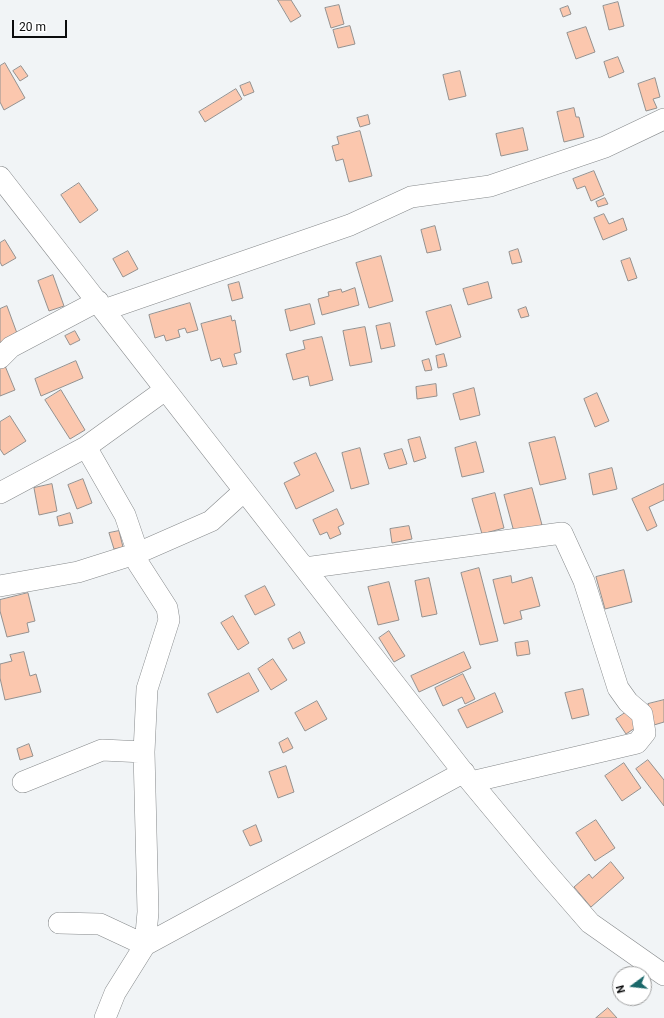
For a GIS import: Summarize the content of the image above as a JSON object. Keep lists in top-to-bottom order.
{
  "scale_bar": "20 m",
  "north": "left"
}
